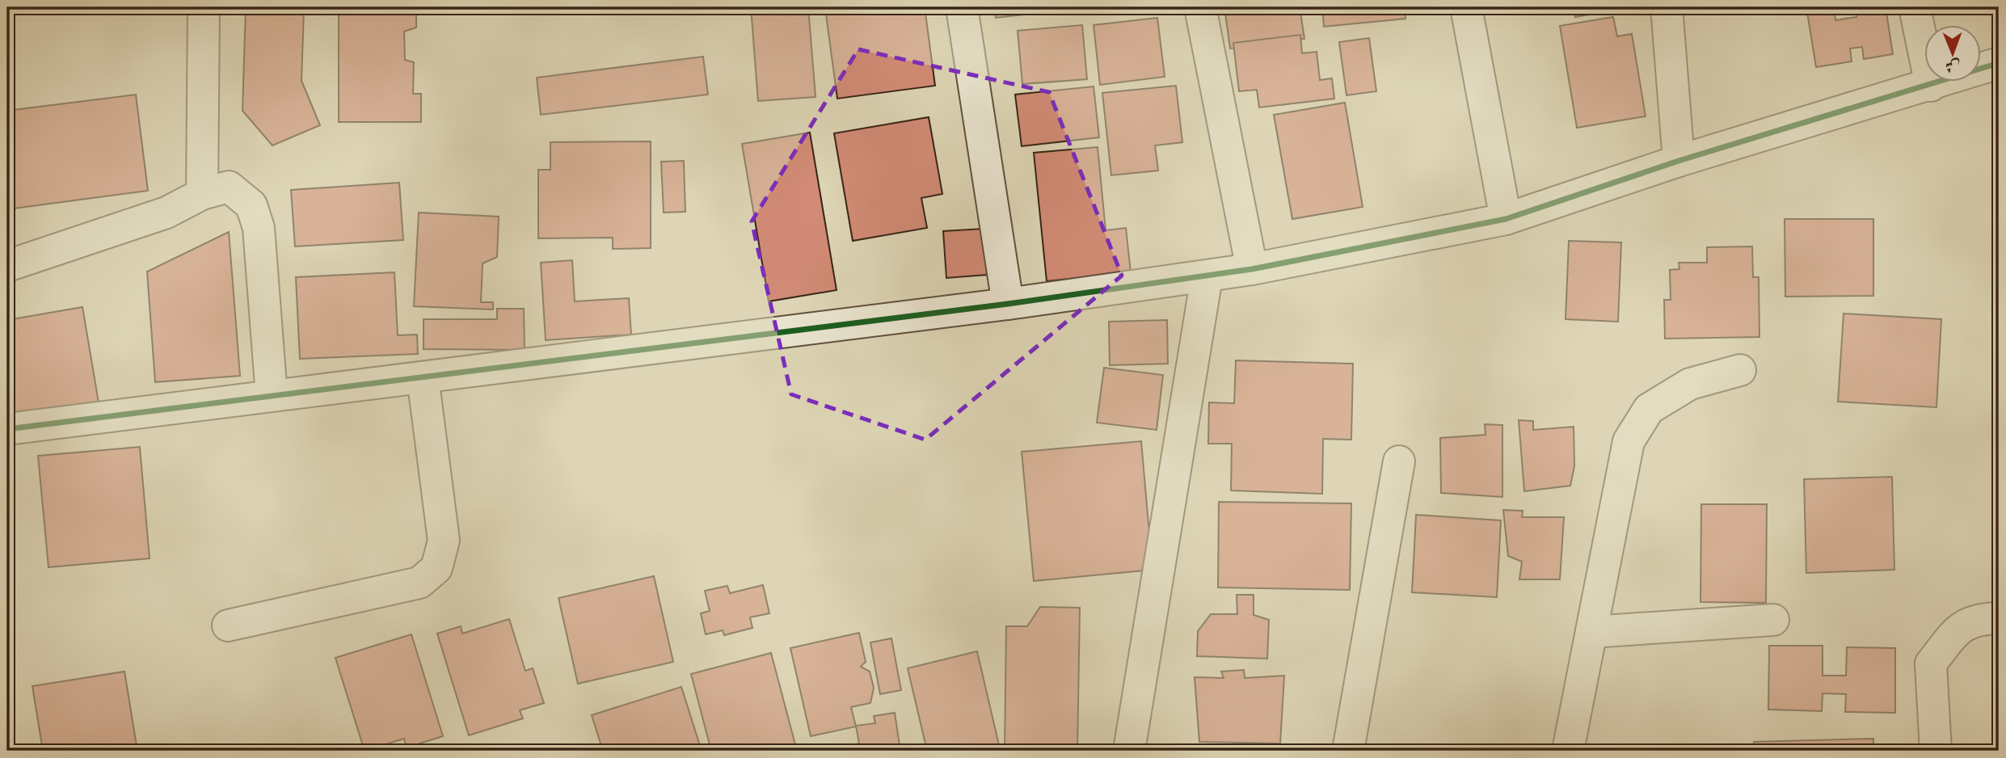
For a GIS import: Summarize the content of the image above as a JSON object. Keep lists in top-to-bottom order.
{
  "north": "bottom"
}
